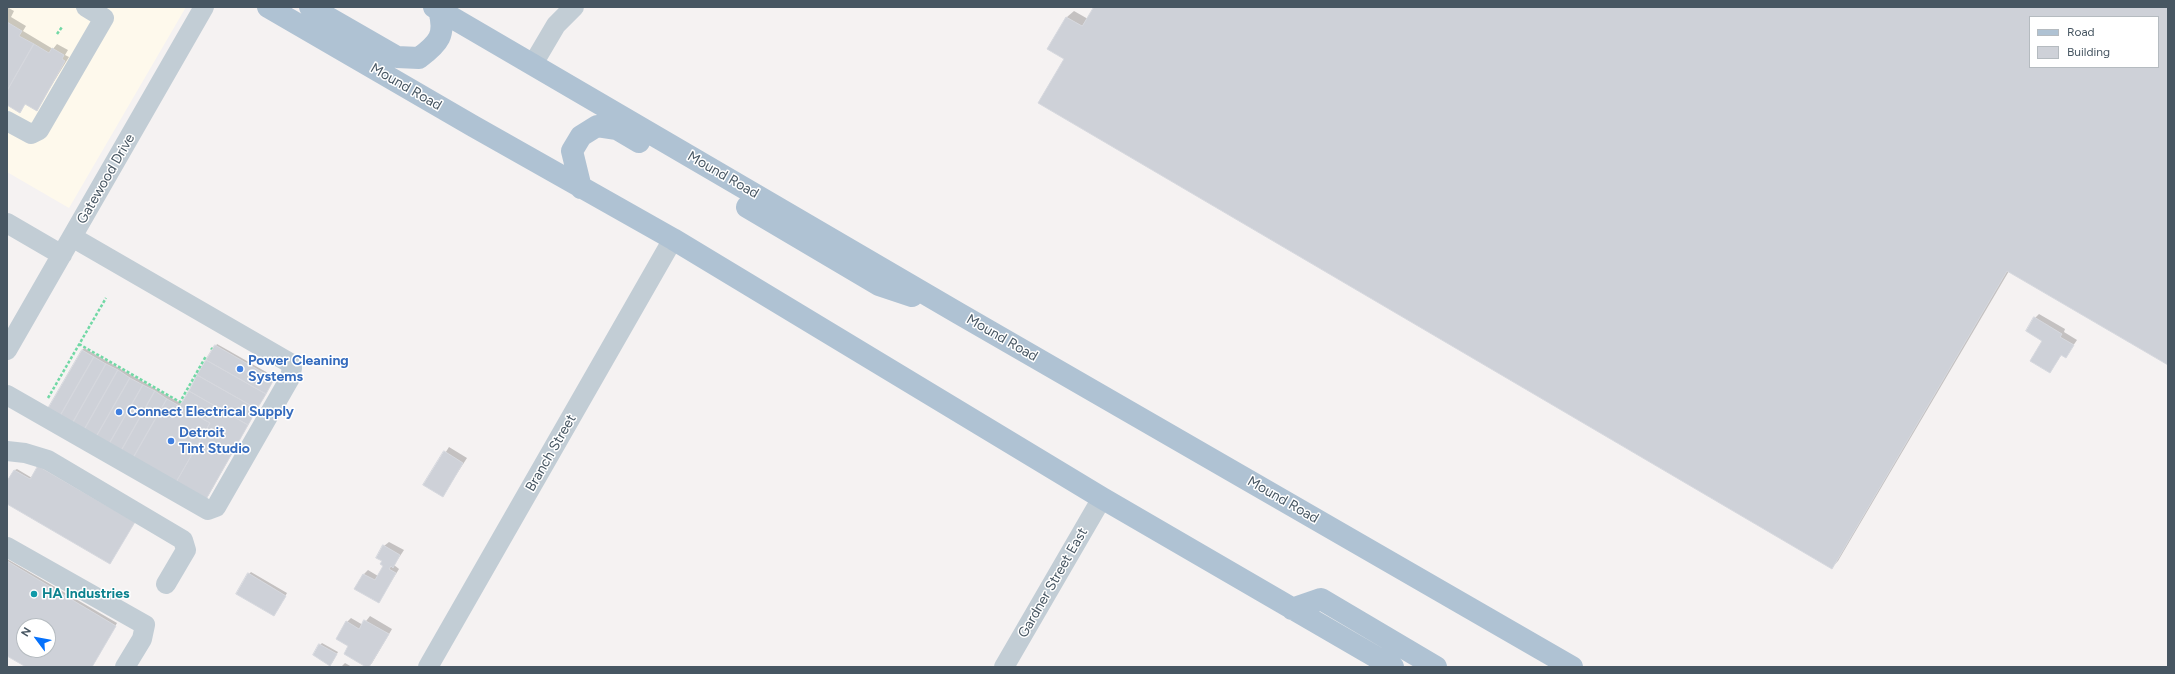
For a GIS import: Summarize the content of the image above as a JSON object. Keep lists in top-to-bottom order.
{
  "streets": {
    "main road": ["Mound Road"],
    "street": ["Gatewood Drive", "Branch Street", "Gardner Street East"]
  },
  "crossings": [
    ["Mound Road", "Branch Street"],
    ["Mound Road", "Gardner Street East"]
  ],
  "places": [
    "Power Cleaning Systems",
    "Connect Electrical Supply",
    "Detroit Tint Studio",
    "HA Industries"
  ],
  "legend": ["Road", "Building"],
  "north": "top left"
}
